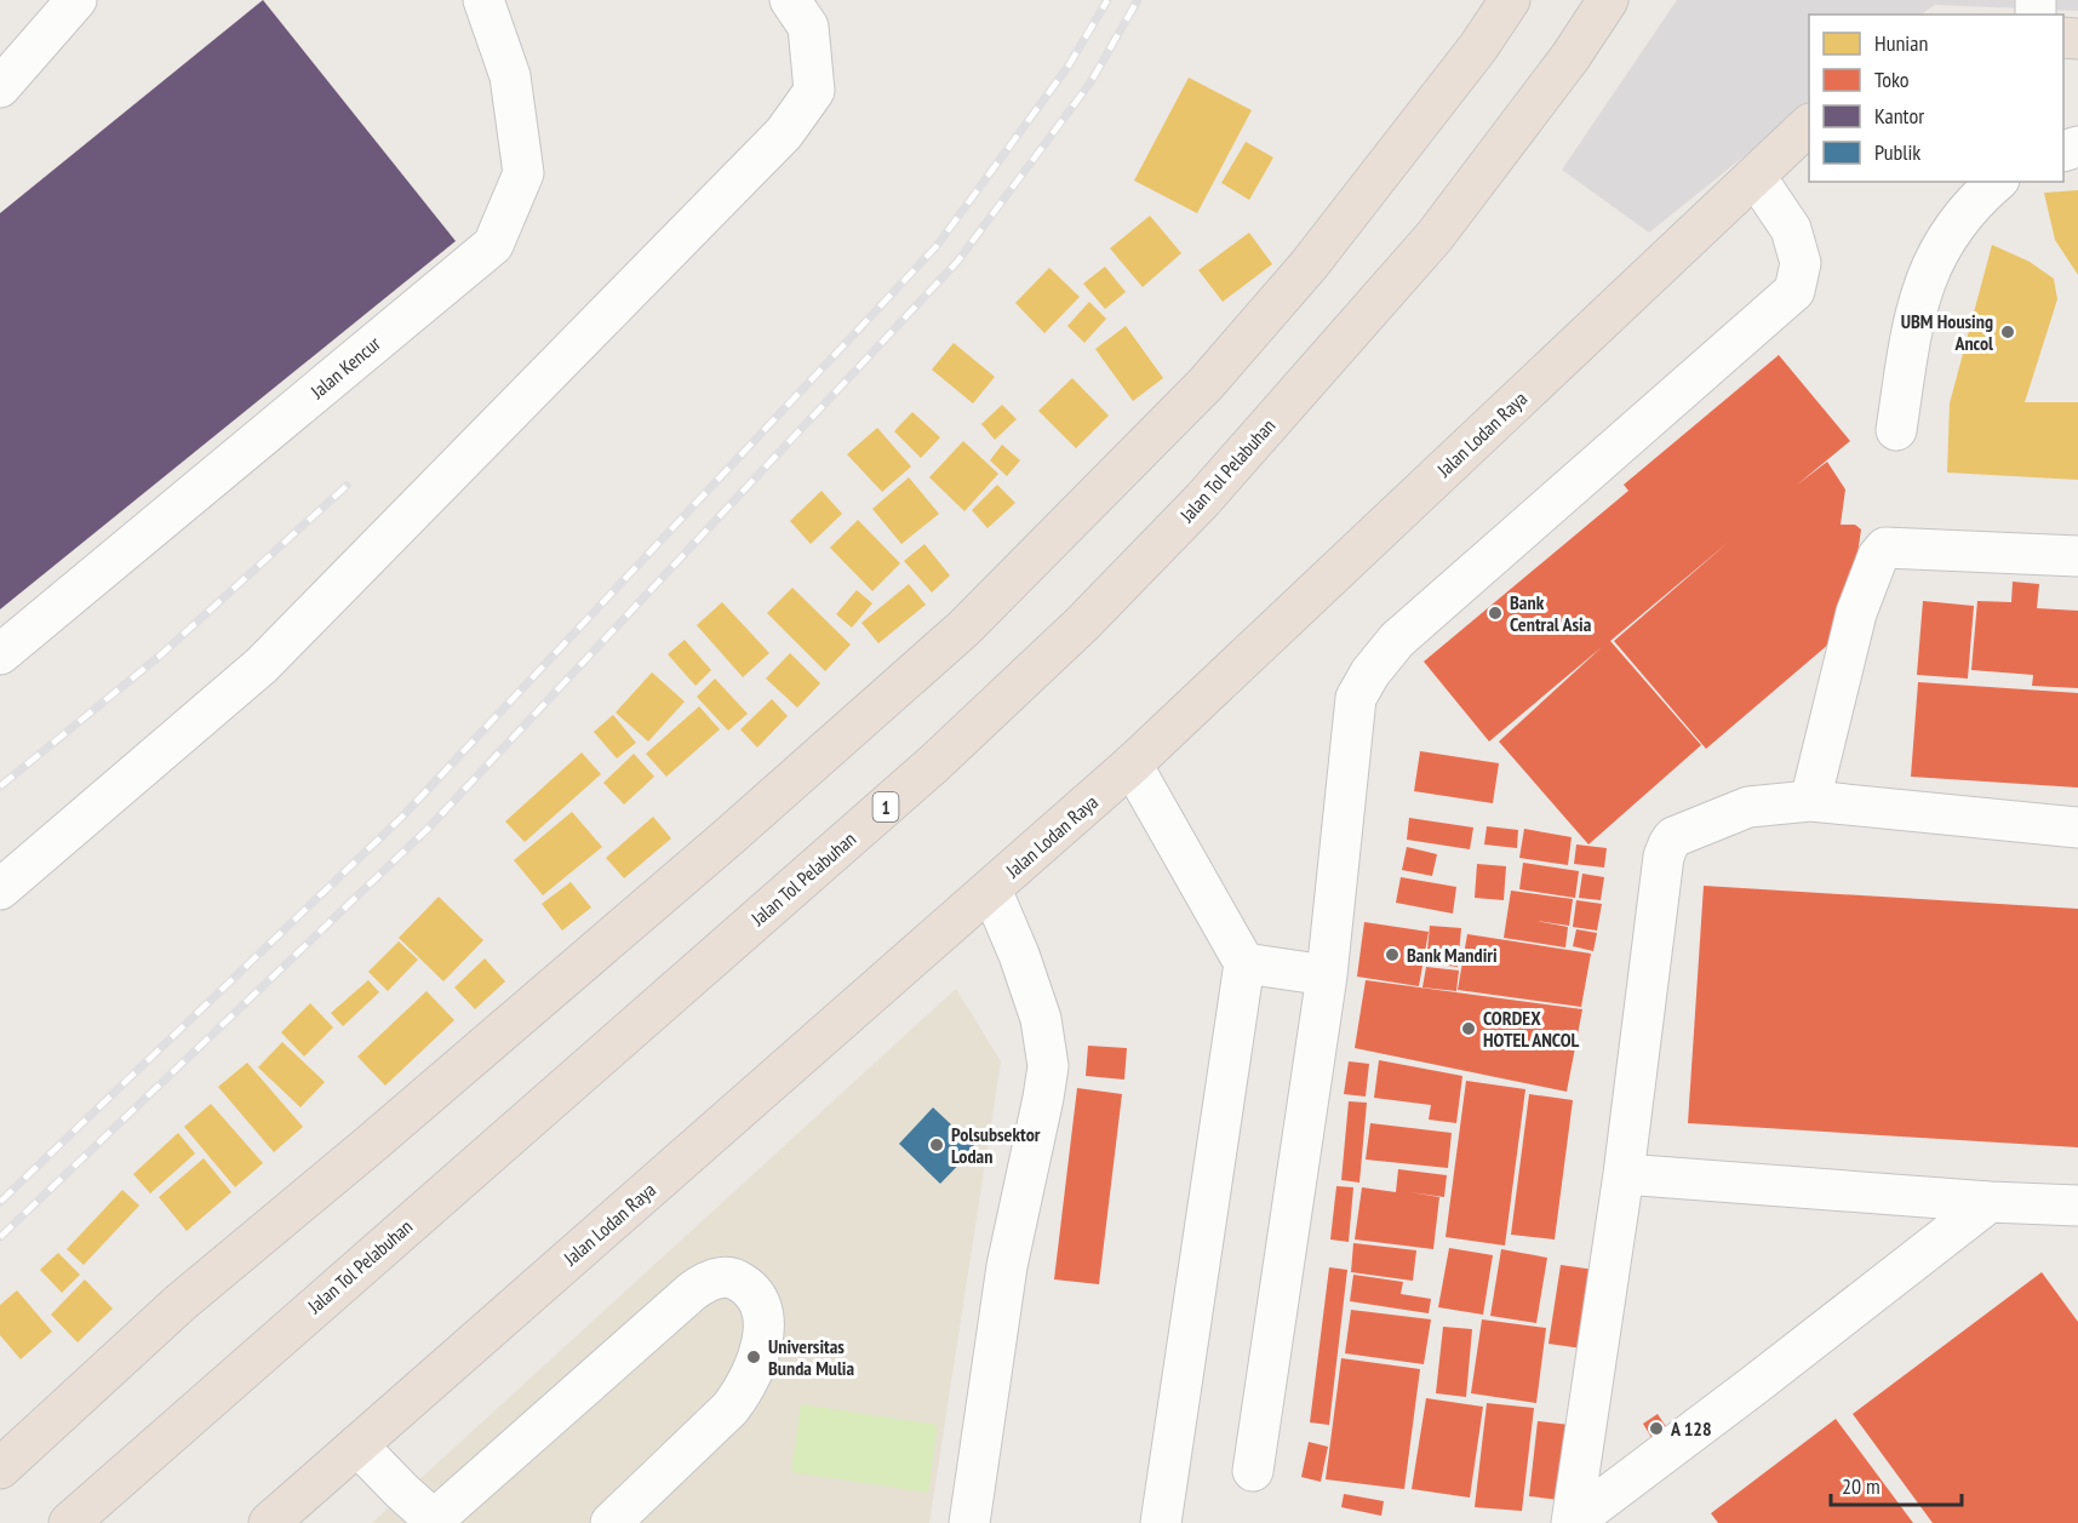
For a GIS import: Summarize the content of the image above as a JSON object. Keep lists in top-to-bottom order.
{
  "streets": {
    "highway": ["Jalan Lodan Raya", "Jalan Tol Pelabuhan", "1"],
    "lane": ["Jalan Kencur"]
  },
  "places": [
    "UBM Housing Ancol",
    "Bank Central Asia",
    "Bank Mandiri",
    "CORDEX HOTEL ANCOL",
    "Polsubsektor Lodan",
    "Universitas Bunda Mulia",
    "A 128"
  ],
  "legend": [
    "Hunian",
    "Toko",
    "Kantor",
    "Publik"
  ],
  "scale_bar": "20 m"
}
